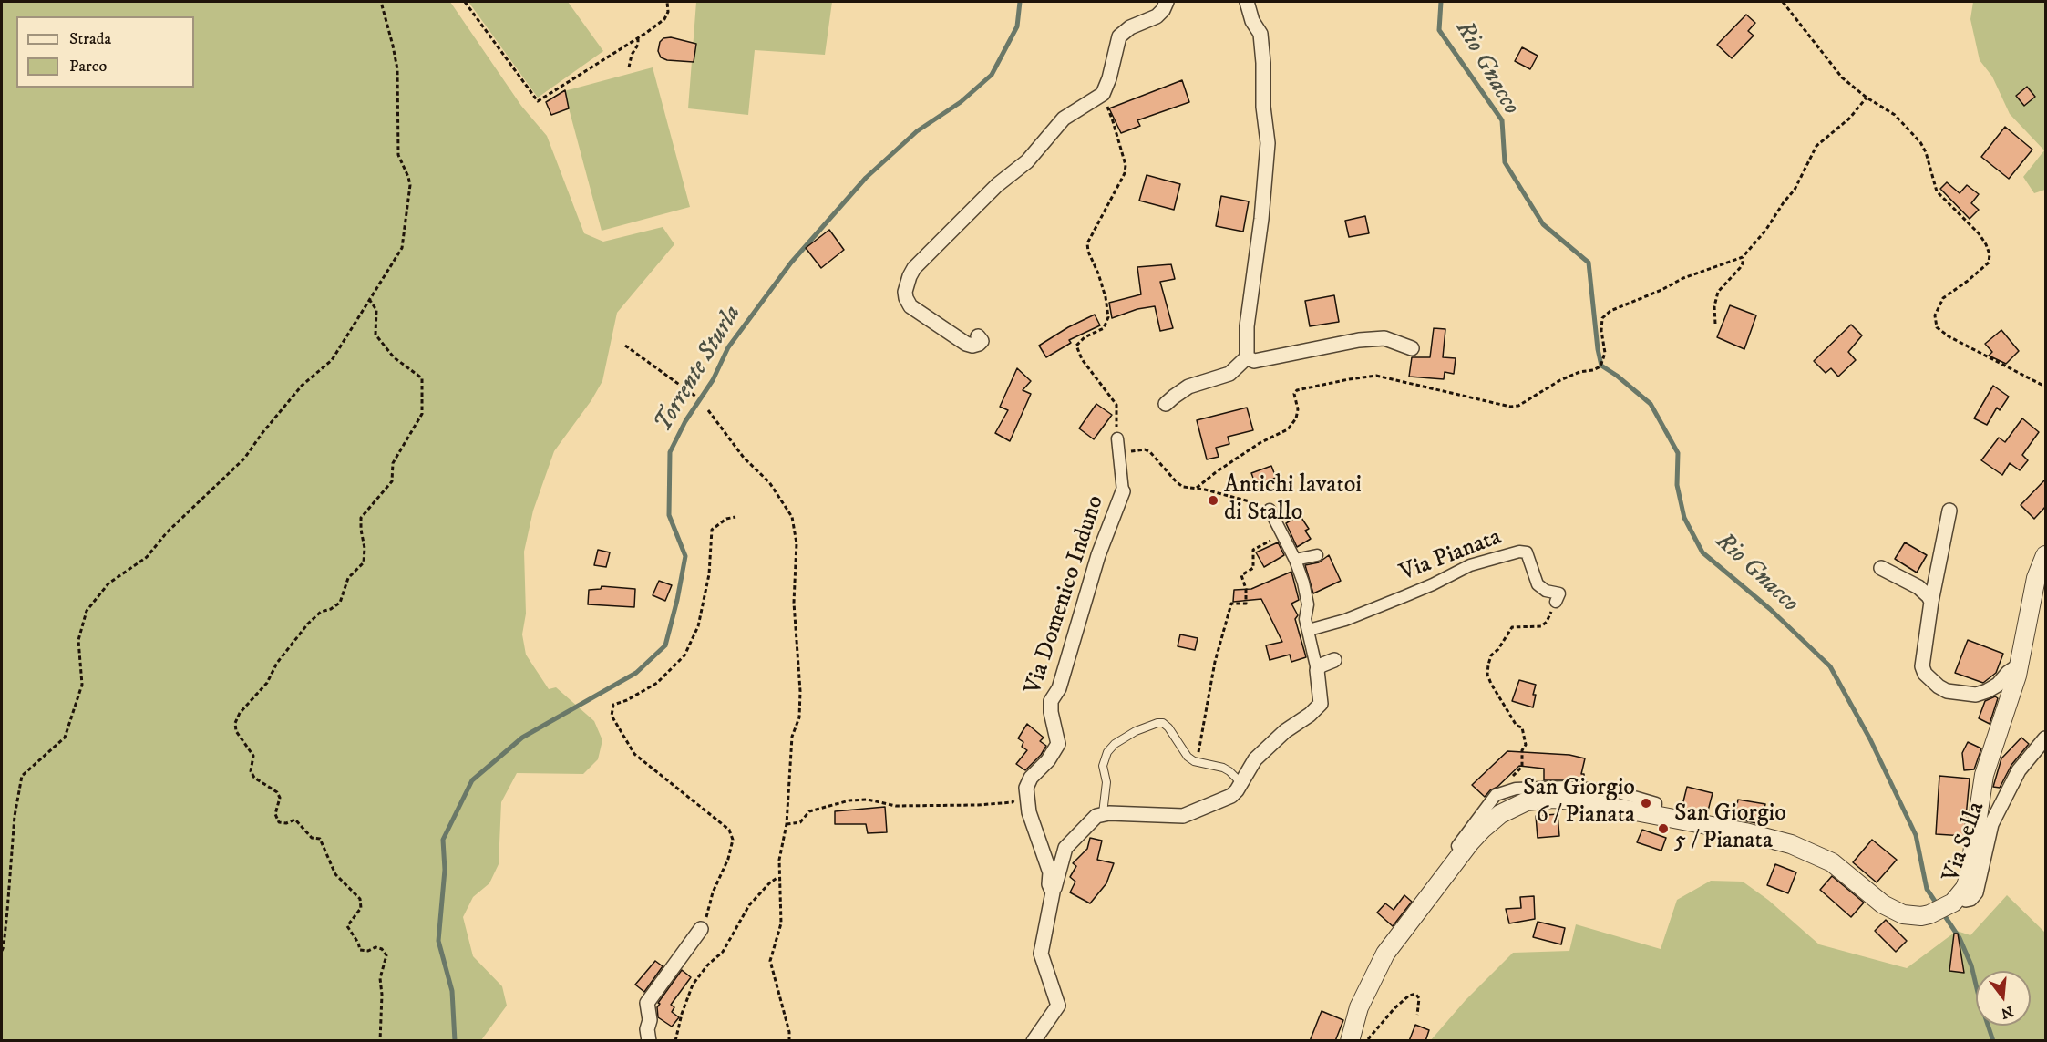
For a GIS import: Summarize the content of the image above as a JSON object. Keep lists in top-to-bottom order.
{
  "streets": {
    "street": ["Via Pianata", "Via Domenico Induno", "Via Sella"]
  },
  "water": ["Rio Gnacco", "Torrente Sturla"],
  "places": ["Antichi lavatoi di Stallo", "San Giorgio 6 / Pianata", "San Giorgio 5 / Pianata"],
  "legend": ["Strada", "Parco"],
  "north": "bottom"
}
